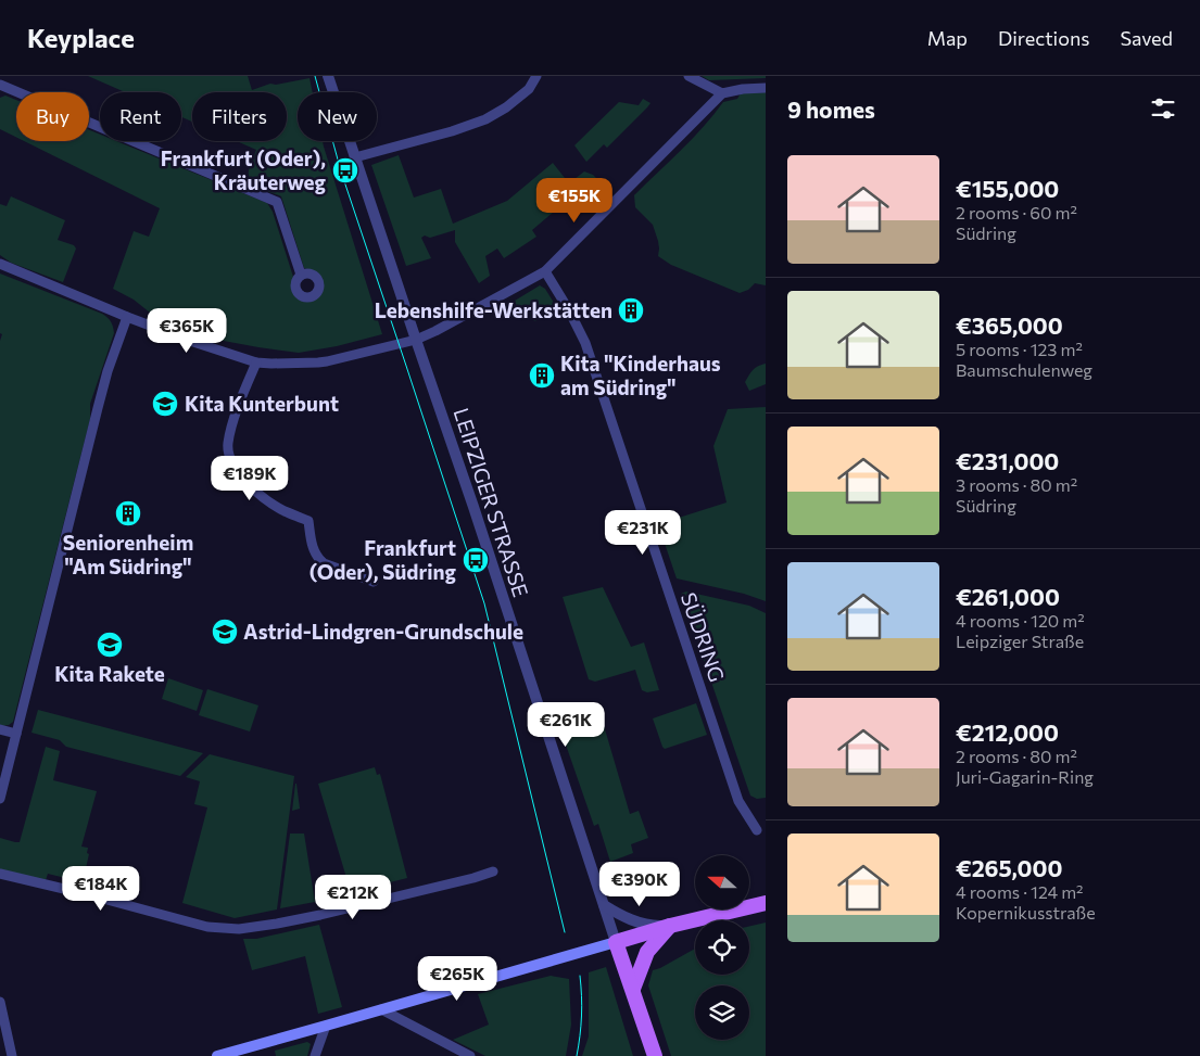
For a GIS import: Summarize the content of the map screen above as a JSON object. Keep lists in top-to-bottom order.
{
  "streets": {
    "street": ["LEIPZIGER STRASSE", "SÜDRING"]
  },
  "places": {
    "bus stop": ["Frankfurt (Oder), Kräuterweg", "Frankfurt (Oder), Südring"],
    "building": ["Lebenshilfe-Werkstätten", "Kita \"Kinderhaus am Südring\"", "Seniorenheim \"Am Südring\""],
    "school or university": ["Kita Kunterbunt", "Astrid-Lindgren-Grundschule", "Kita Rakete"]
  },
  "north": "left",
  "page": {
    "header": "Keyplace",
    "nav": ["Map", "Directions", "Saved"],
    "heading": "9 homes",
    "chip": [
      "Buy",
      "Rent",
      "Filters",
      "New"
    ],
    "list": [
      {
        "name": "€155,000",
        "note": "2 rooms · 60 m² · Südring"
      },
      {
        "name": "€365,000",
        "note": "5 rooms · 123 m² · Baumschulenweg"
      },
      {
        "name": "€231,000",
        "note": "3 rooms · 80 m² · Südring"
      },
      {
        "name": "€261,000",
        "note": "4 rooms · 120 m² · Leipziger Straße"
      },
      {
        "name": "€212,000",
        "note": "2 rooms · 80 m² · Juri-Gagarin-Ring"
      },
      {
        "name": "€265,000",
        "note": "4 rooms · 124 m² · Kopernikusstraße"
      }
    ],
    "price": [
      "€155K",
      "€365K",
      "€189K",
      "€231K",
      "€261K",
      "€390K",
      "€184K",
      "€212K",
      "€265K"
    ]
  }
}
